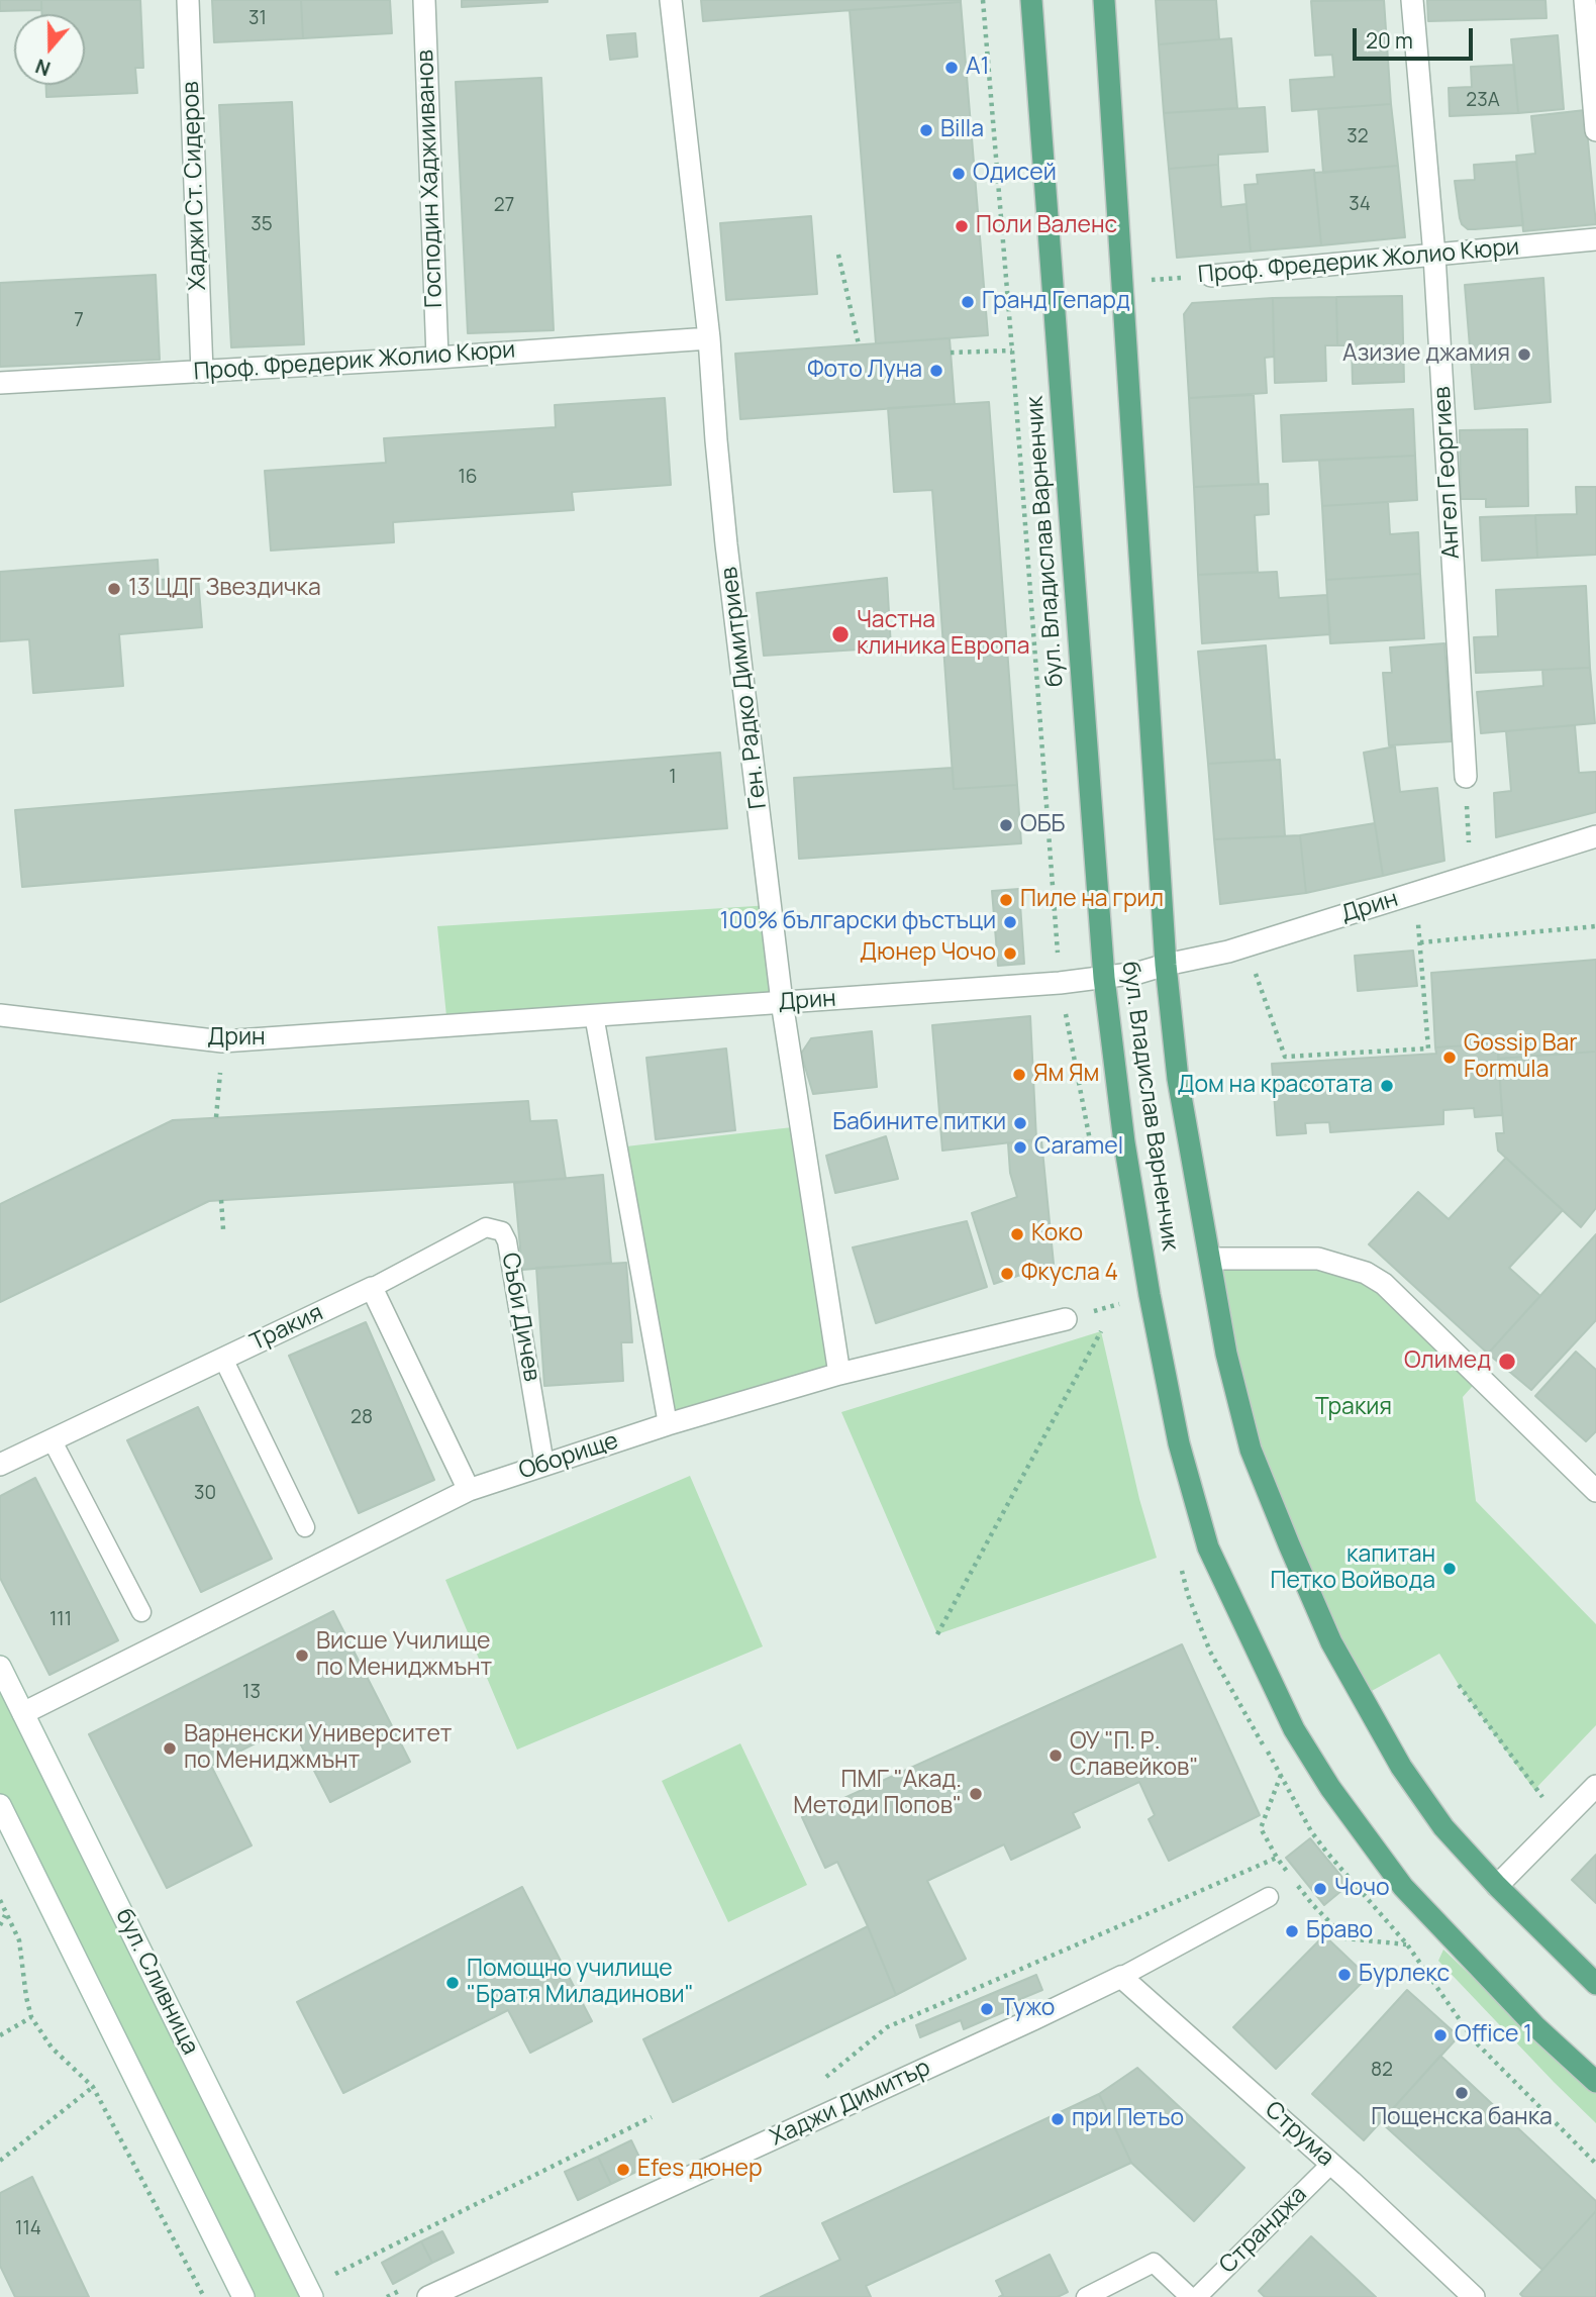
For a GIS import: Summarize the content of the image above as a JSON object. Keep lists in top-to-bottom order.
{
  "streets": {
    "main road": ["бул. Владислав Варненчик"],
    "street": [
      "Господин Хаджииванов",
      "Хаджи Ст. Сидеров",
      "Проф. Фредерик Жолио Кюри",
      "Ангел Георгиев",
      "Ген. Радко Димитриев",
      "Дрин",
      "Тракия",
      "Оборище",
      "бул. Сливница",
      "Хаджи Димитър",
      "Струма"
    ],
    "lane": ["Съби Дичев", "Странджа"]
  },
  "crossings": [
    ["Господин Хаджииванов", "Проф. Фредерик Жолио Кюри"],
    ["Хаджи Ст. Сидеров", "Проф. Фредерик Жолио Кюри"],
    ["Проф. Фредерик Жолио Кюри", "Ангел Георгиев"],
    ["Проф. Фредерик Жолио Кюри", "бул. Владислав Варненчик"],
    ["Проф. Фредерик Жолио Кюри", "Ген. Радко Димитриев"],
    ["бул. Владислав Варненчик", "Дрин"],
    ["Ген. Радко Димитриев", "Дрин"],
    ["Ген. Радко Димитриев", "Оборище"],
    ["Съби Дичев", "Тракия"],
    ["Съби Дичев", "Оборище"],
    ["Оборище", "бул. Сливница"],
    ["Хаджи Димитър", "Струма"],
    ["Струма", "Странджа"]
  ],
  "parks": ["Тракия"],
  "places": [
    "A1",
    "Billa",
    "Одисей",
    "Поли Валенс",
    "Гранд Гепард",
    "Азизие джамия",
    "Фото Луна",
    "13 ЦДГ Звездичка",
    "Частна клиника Европа",
    "ОББ",
    "Пиле на грил",
    "100% български фъстъци",
    "Дюнер Чочо",
    "Gossip Bar Formula",
    "Ям Ям",
    "Дом на красотата",
    "Бабините питки",
    "Caramel",
    "Коко",
    "Фкусла 4",
    "Олимед",
    "капитан Петко Войвода",
    "Висше Училище по Мениджмънт",
    "Варненски Университет по Мениджмънт",
    "ОУ \"П. Р. Славейков\"",
    "ПМГ \"Акад. Методи Попов\"",
    "Чочо",
    "Браво",
    "Бурлекс",
    "Помощно училище \"Братя Миладинови\"",
    "Тужо",
    "Office 1",
    "Пощенска банка",
    "при Петьо",
    "Efes дюнер"
  ],
  "house_numbers": [
    "31",
    "23A",
    "32",
    "34",
    "27",
    "35",
    "7",
    "16",
    "1",
    "28",
    "30",
    "111",
    "13",
    "82",
    "114"
  ],
  "scale_bar": "20 m",
  "north": "bottom"
}
